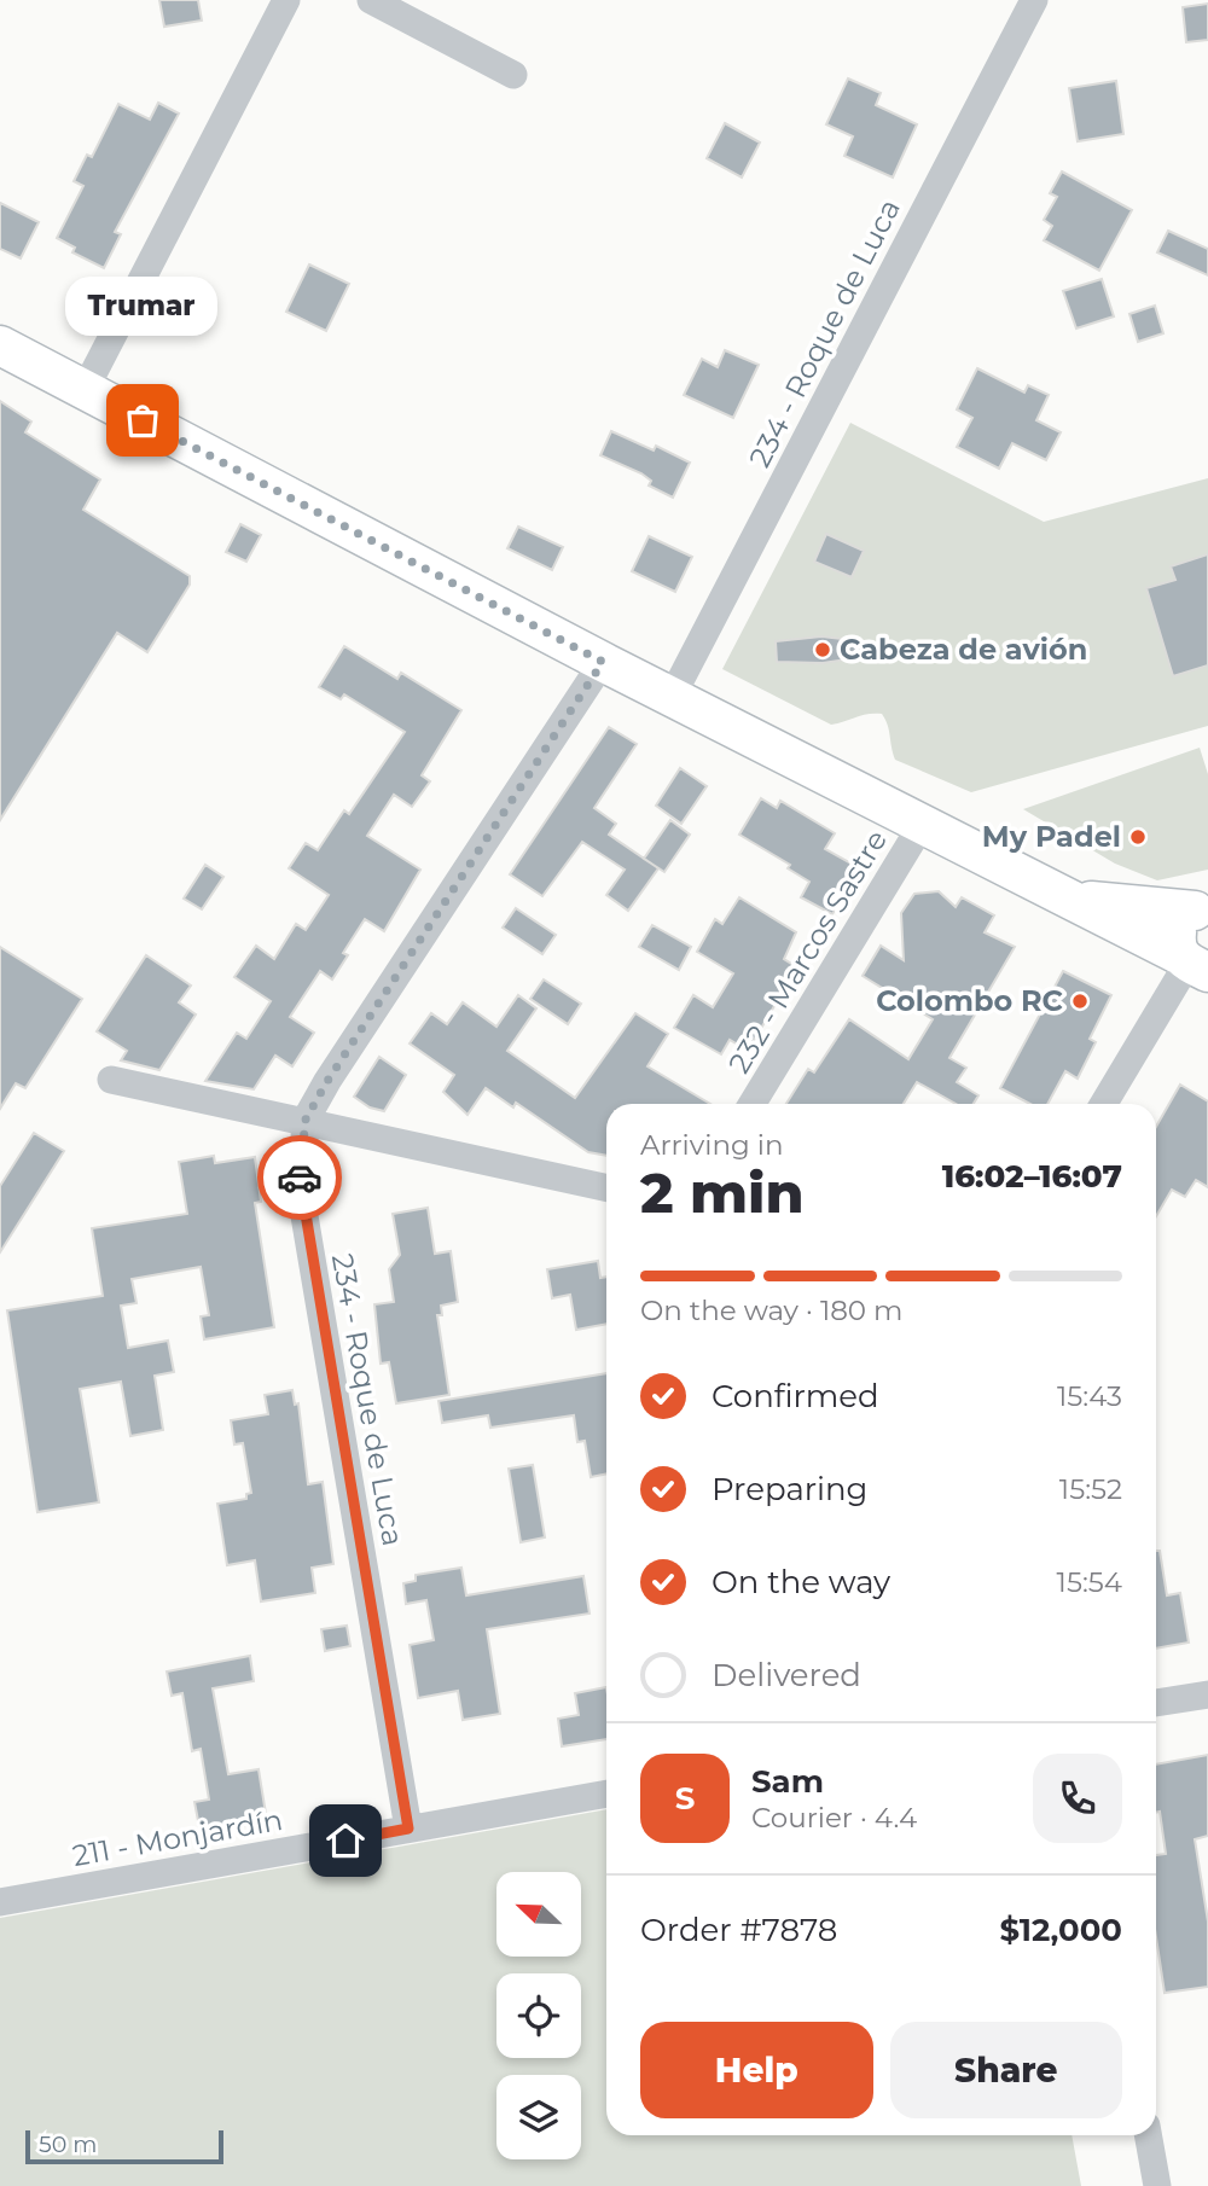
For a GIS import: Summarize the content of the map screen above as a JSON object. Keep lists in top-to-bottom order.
{
  "streets": {
    "street": ["234 - Roque de Luca", "232 - Marcos Sastre", "211 - Monjardín"]
  },
  "crossings": [
    ["234 - Roque de Luca", "211 - Monjardín"]
  ],
  "places": [
    "Trumar",
    "Cabeza de avión",
    "My Padel",
    "Colombo RC"
  ],
  "scale_bar": "50 m",
  "north": "top left",
  "page": {
    "bubble": "Trumar",
    "heading": ["2 min", "Arriving in", "16:02–16:07"],
    "panel": [
      "Sam",
      "Courier · 4.4",
      "Order #7878",
      "$12,000"
    ],
    "bar": "On the way · 180 m",
    "list": [
      ["Confirmed", "15:43"],
      ["Preparing", "15:52"],
      ["On the way", "15:54"],
      "Delivered"
    ],
    "round": "S",
    "buttons": ["Help", "Share"],
    "scale": "50 m"
  }
}
